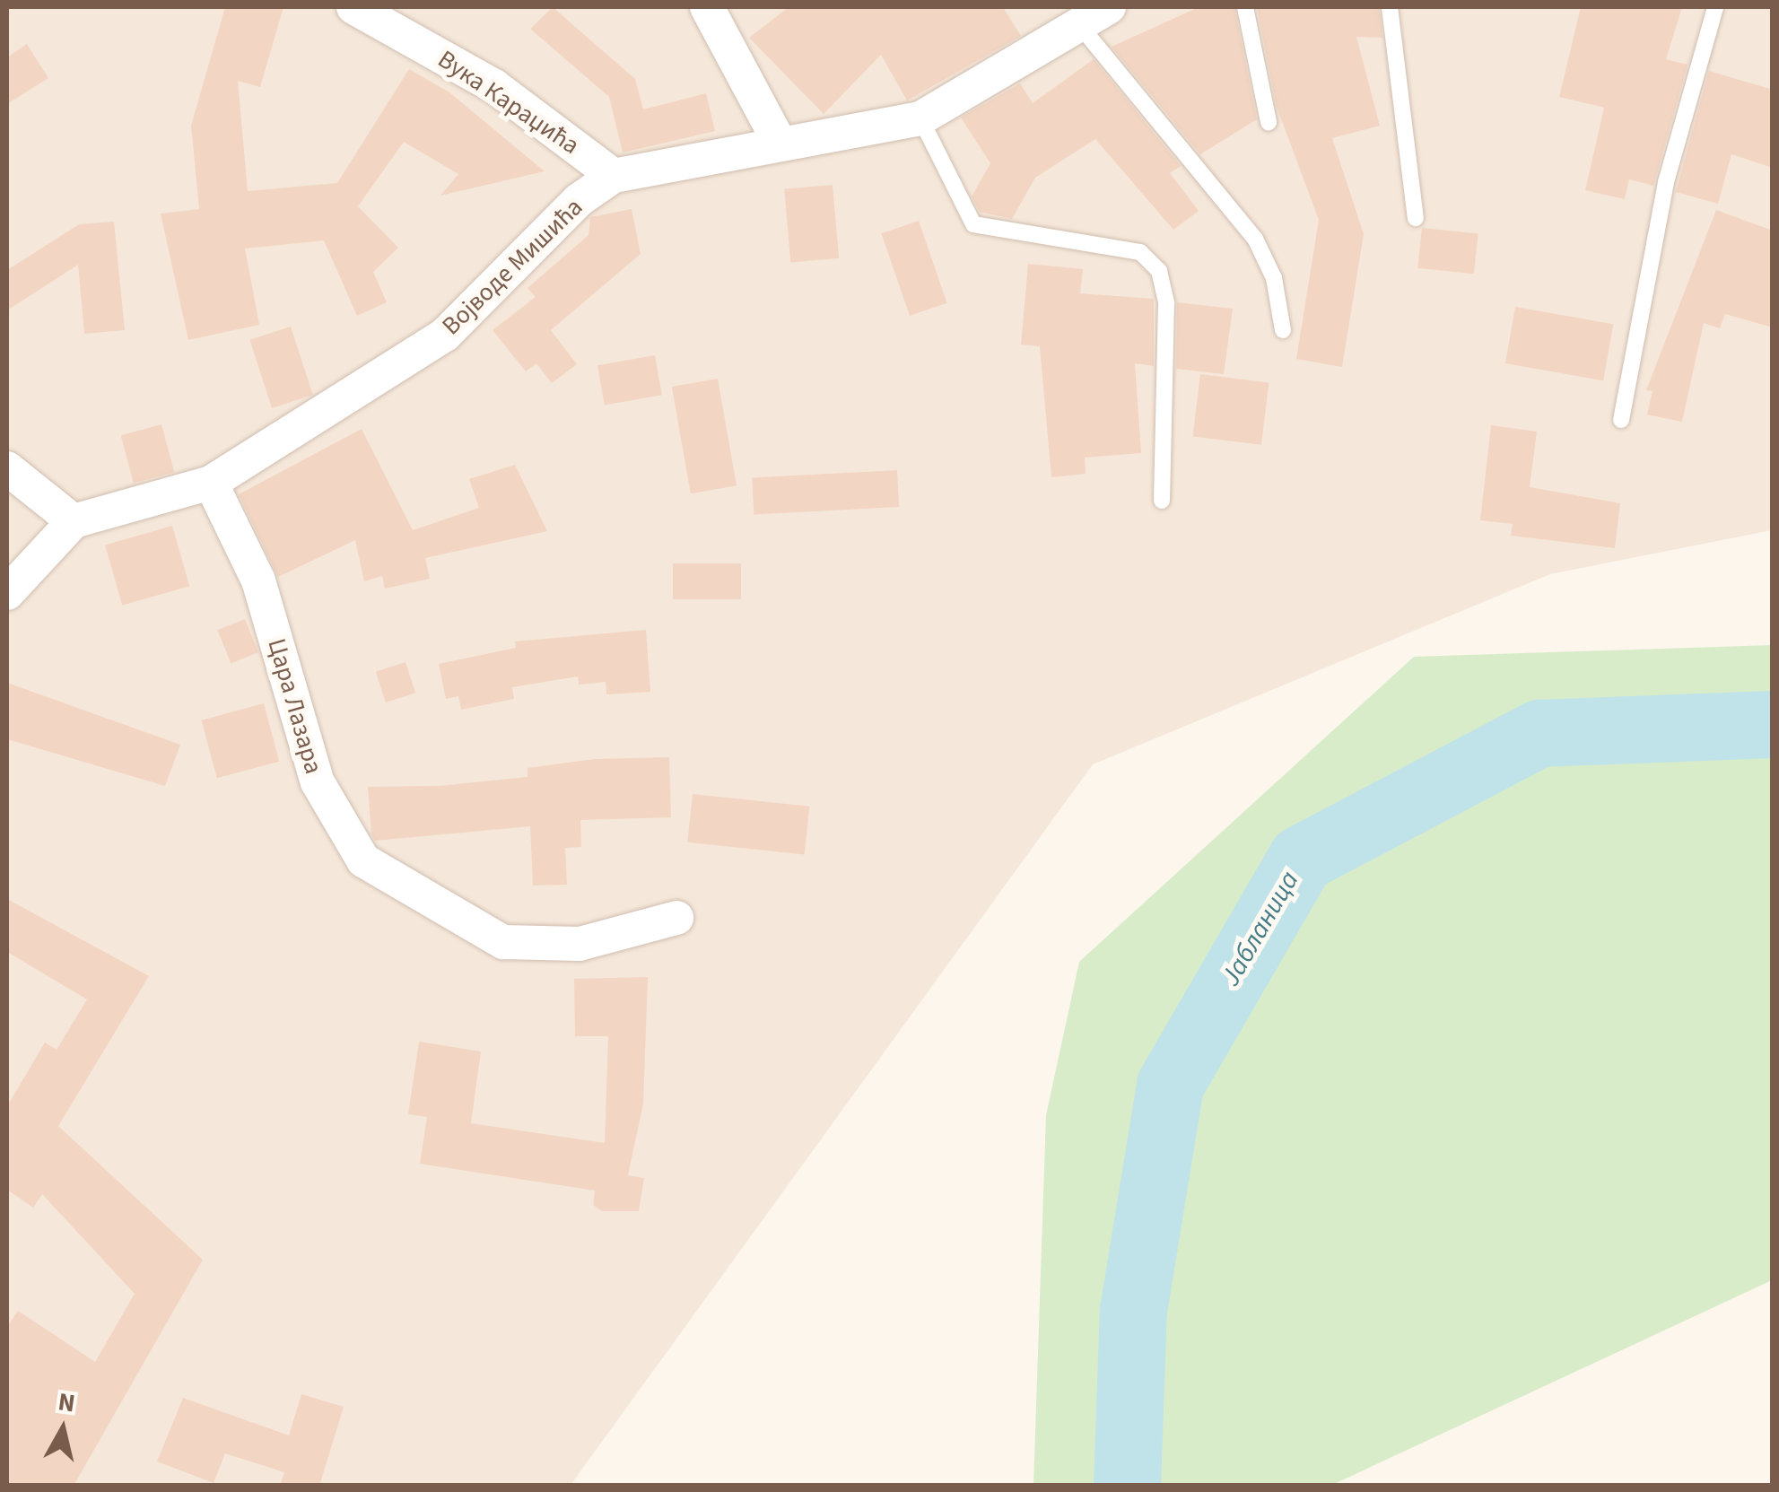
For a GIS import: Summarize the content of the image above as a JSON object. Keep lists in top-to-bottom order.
{
  "streets": {
    "street": ["Вука Караџића", "Војводе Мишића", "Цара Лазара"]
  },
  "crossings": [
    ["Вука Караџића", "Војводе Мишића"],
    ["Војводе Мишића", "Цара Лазара"]
  ],
  "water": ["Јабланица"],
  "north": "top"
}
